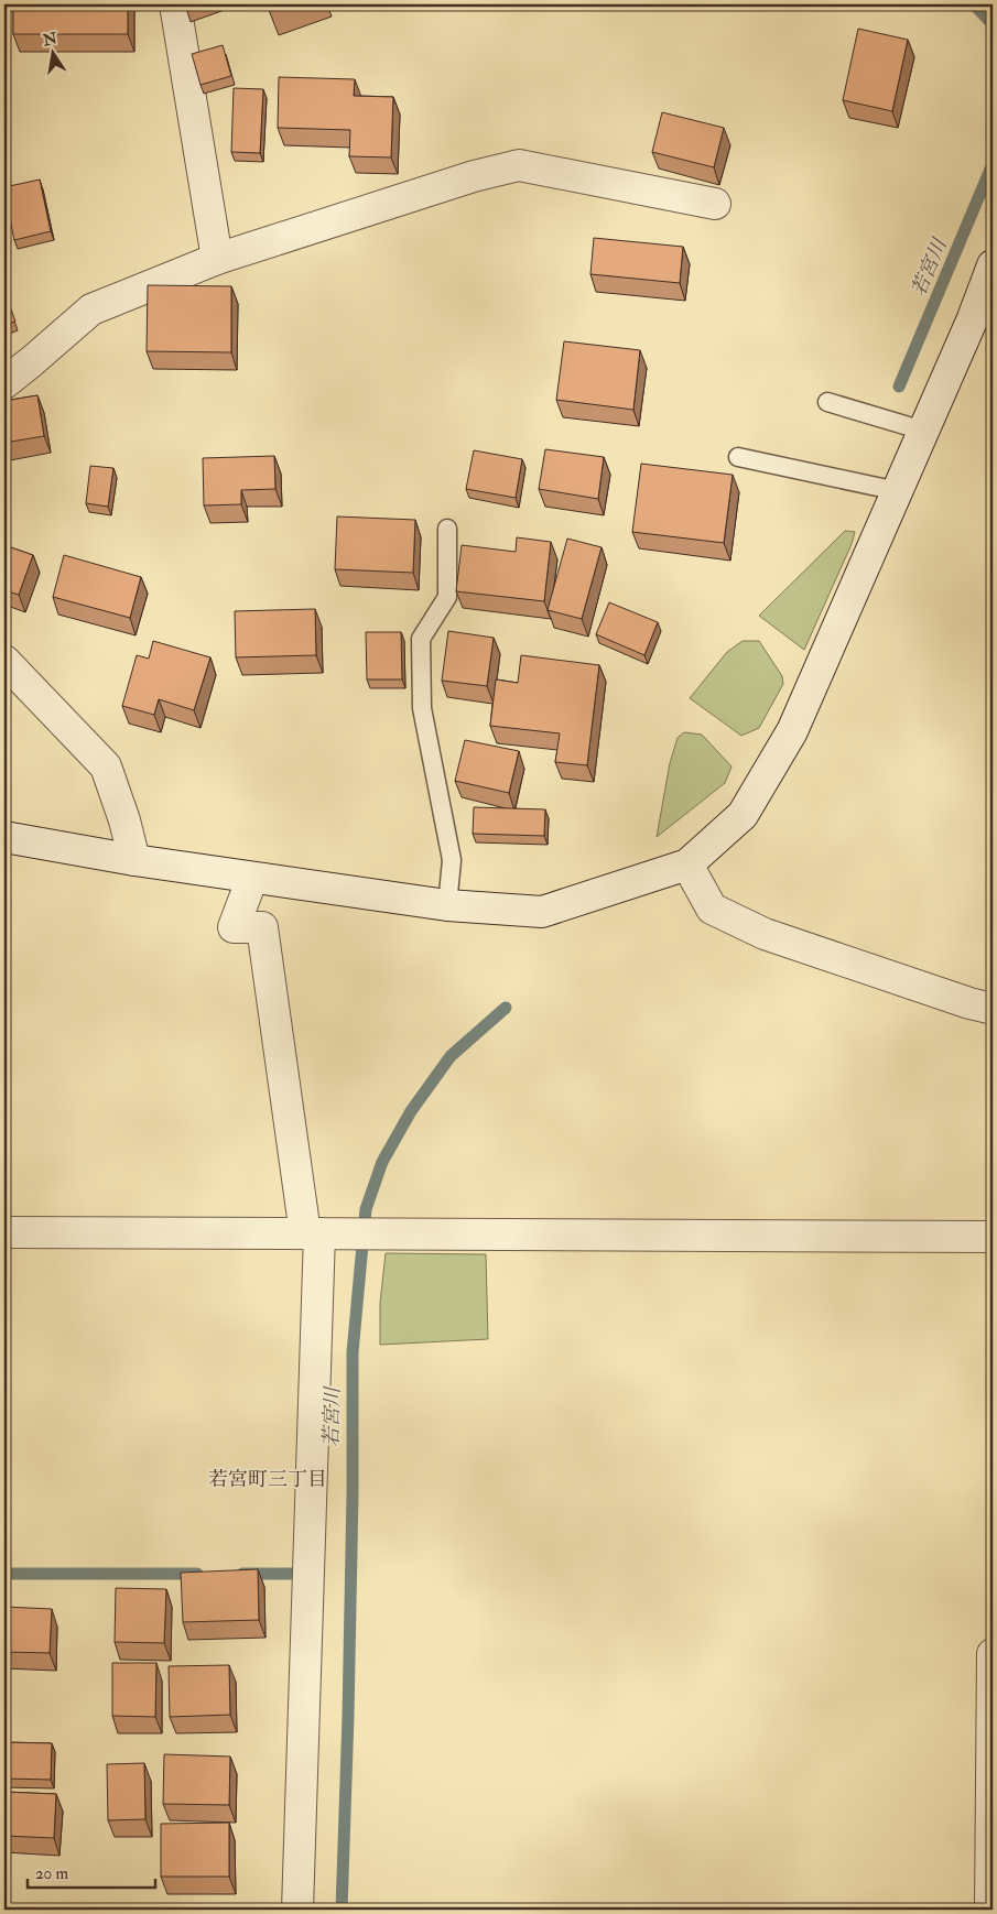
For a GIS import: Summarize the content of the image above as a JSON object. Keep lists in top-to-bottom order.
{
  "districts": ["若宮町三丁目"],
  "water": ["若宮川"],
  "scale_bar": "20 m",
  "north": "top"
}
